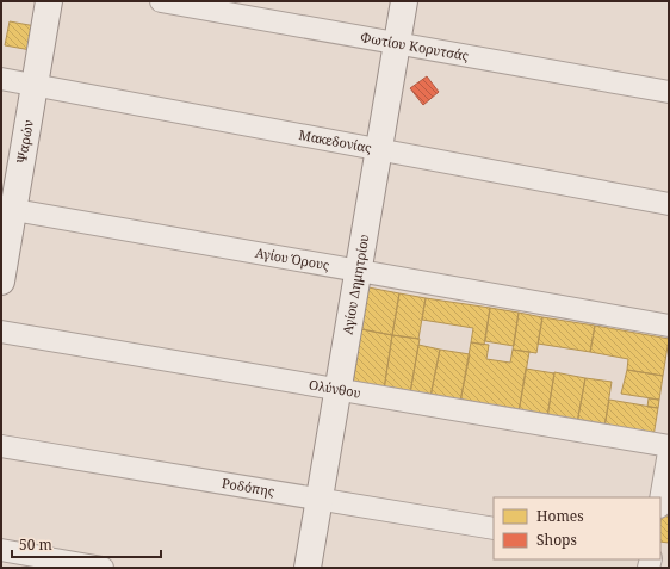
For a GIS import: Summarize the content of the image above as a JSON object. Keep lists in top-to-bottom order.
{
  "streets": {
    "main road": ["Ψαρών", "Αγίου Δημητρίου"],
    "street": [
      "Φωτίου Κορυτσάς",
      "Μακεδονίας",
      "Αγίου Όρους",
      "Ολύνθου",
      "Ροδόπης"
    ]
  },
  "crossings": [
    ["Φωτίου Κορυτσάς", "Αγίου Δημητρίου"],
    ["Ψαρών", "Μακεδονίας"],
    ["Ψαρών", "Αγίου Όρους"],
    ["Μακεδονίας", "Αγίου Δημητρίου"],
    ["Αγίου Όρους", "Αγίου Δημητρίου"],
    ["Αγίου Δημητρίου", "Ολύνθου"],
    ["Αγίου Δημητρίου", "Ροδόπης"]
  ],
  "legend": ["Homes", "Shops"],
  "scale_bar": "50 m"
}
